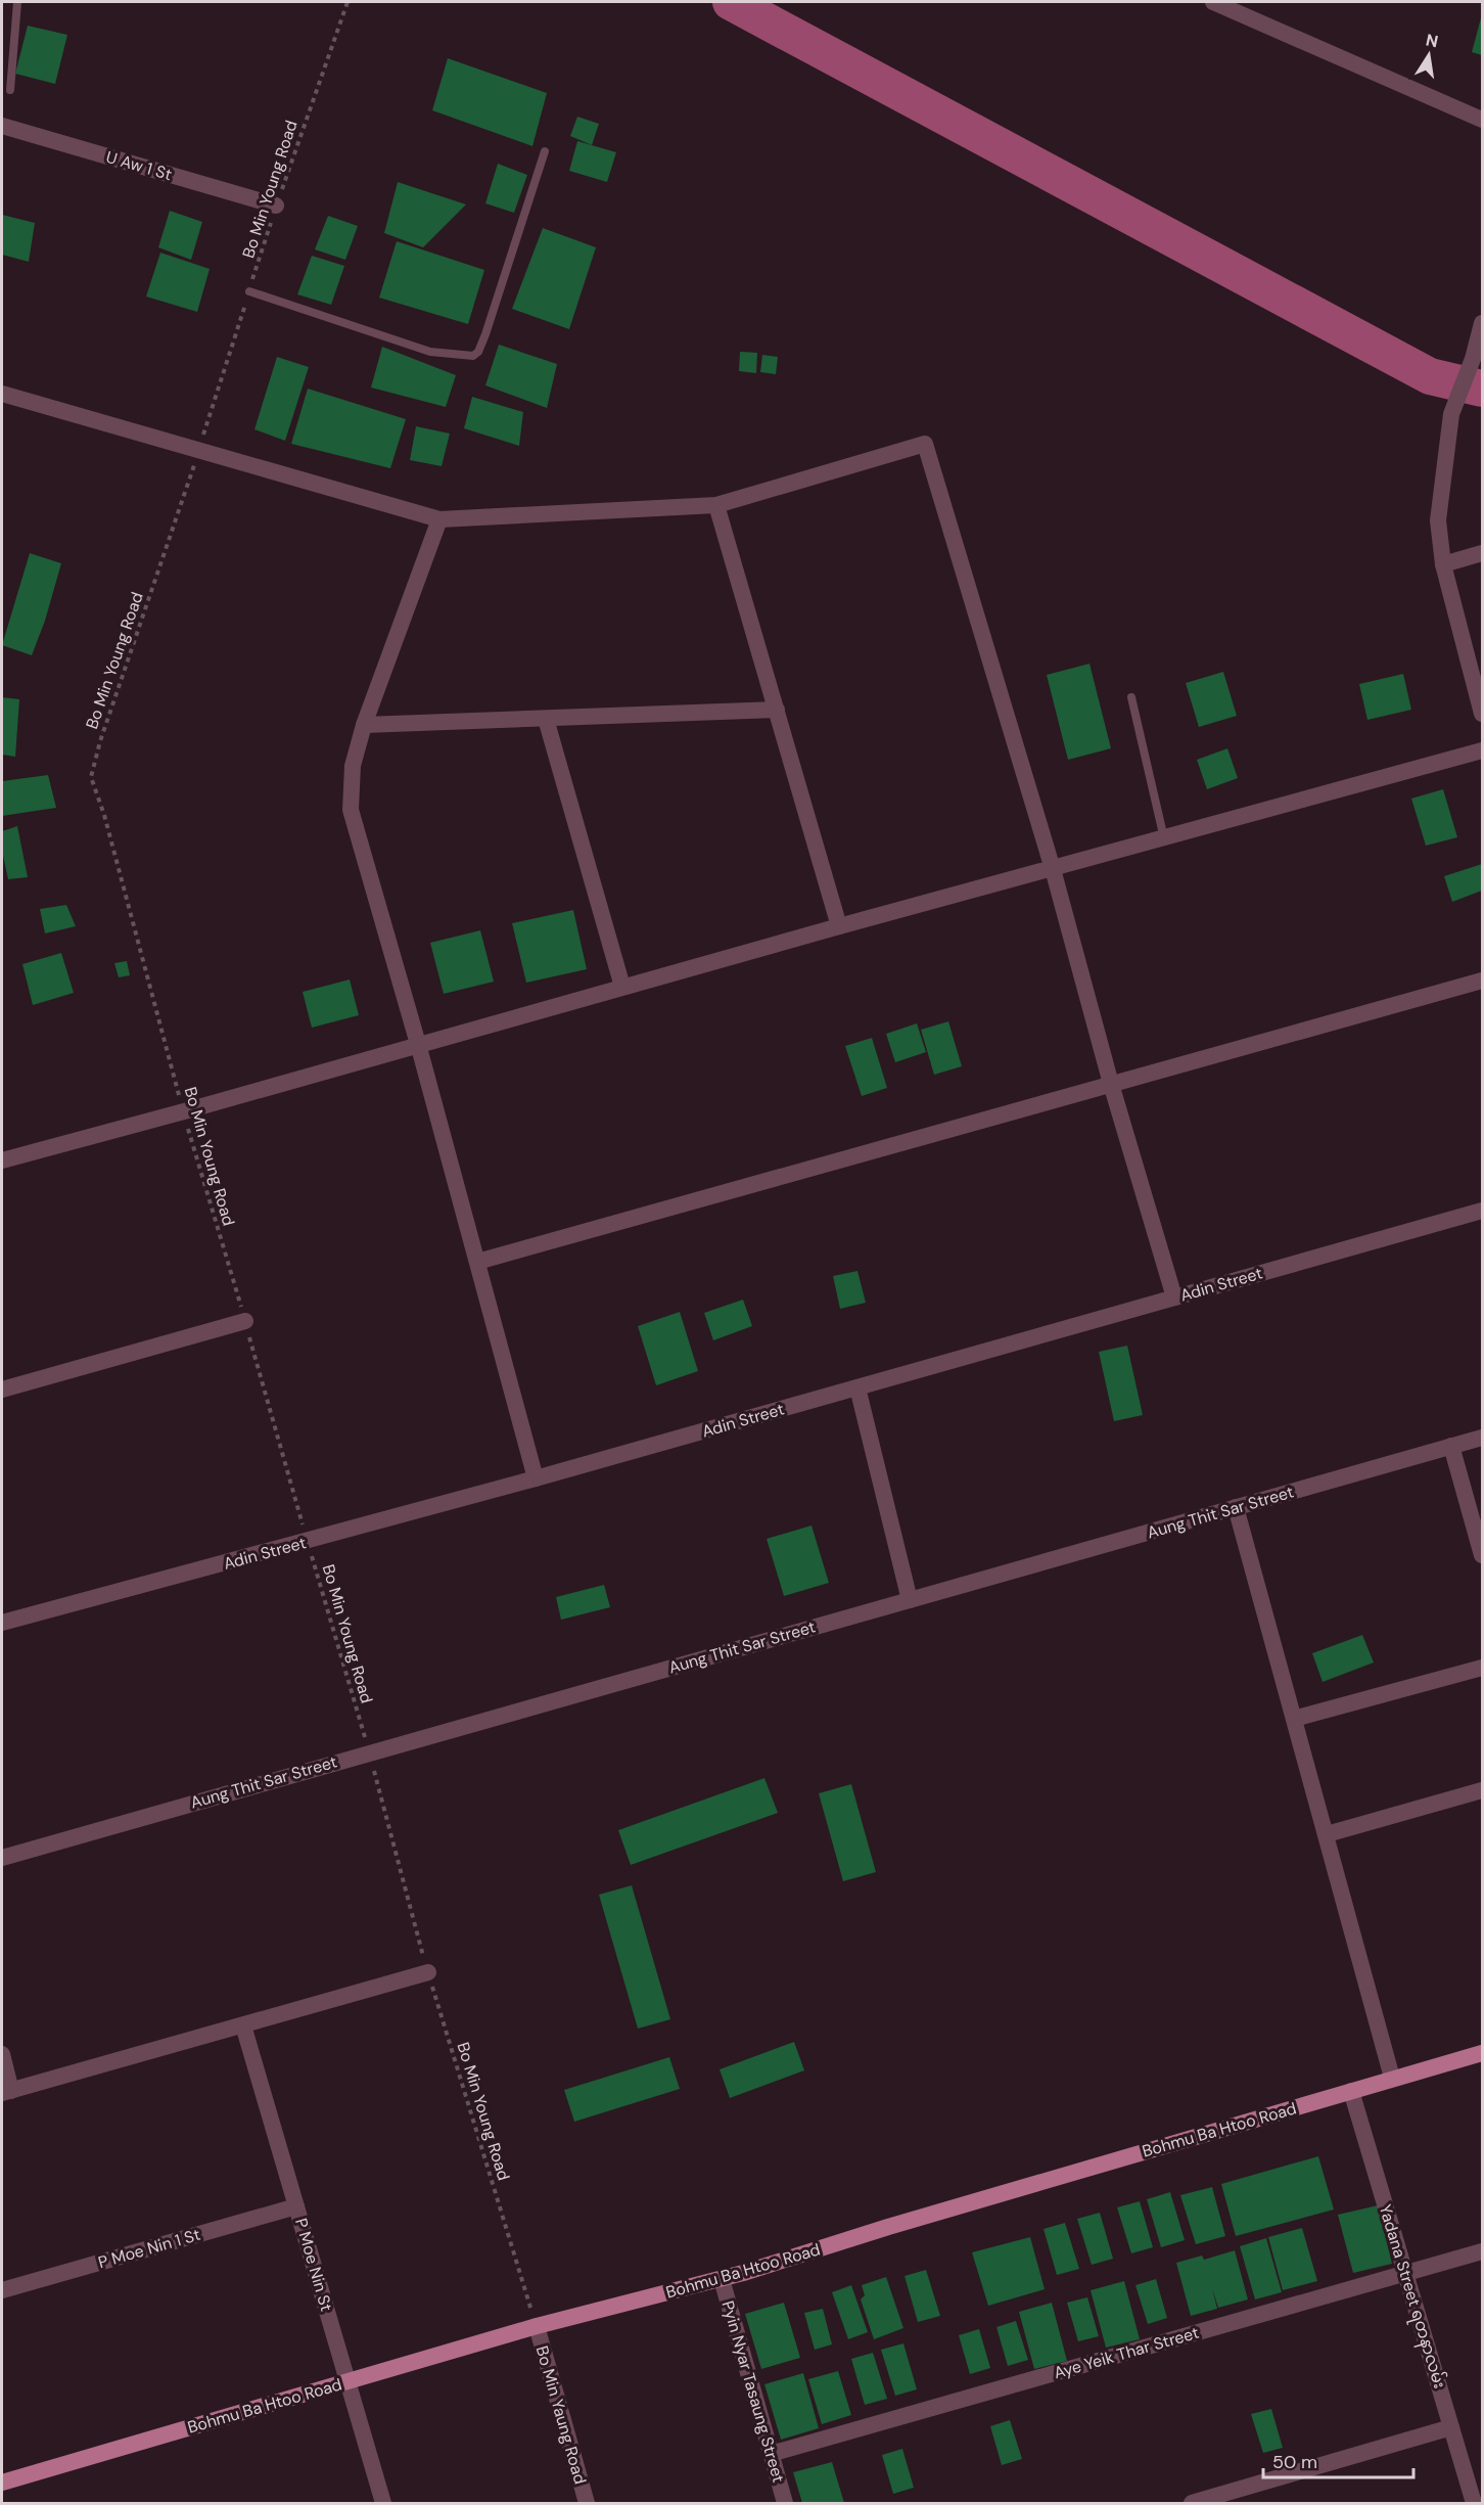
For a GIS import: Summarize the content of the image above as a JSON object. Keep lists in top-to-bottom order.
{
  "streets": {
    "main road": ["Bohmu Ba Htoo Road"],
    "street": [
      "U Aw 1 St",
      "Adin Street",
      "Aung Thit Sar Street",
      "P Moe Nin 1 St",
      "P Moe Nin St",
      "Yadana Street ရတနာလမ်း",
      "Aye Yeik Thar Street",
      "Pyin Nyar Tasaung Street",
      "Bo Min Yaung Road"
    ],
    "path": ["Bo Min Young Road"]
  },
  "crossings": [
    ["U Aw 1 St", "Bo Min Young Road"],
    ["Bo Min Young Road", "Adin Street"],
    ["Bo Min Young Road", "Aung Thit Sar Street"],
    ["Bo Min Young Road", "Bohmu Ba Htoo Road"],
    ["Bo Min Young Road", "Bo Min Yaung Road"],
    ["Bohmu Ba Htoo Road", "P Moe Nin St"],
    ["Bohmu Ba Htoo Road", "Yadana Street ရတနာလမ်း"],
    ["Bohmu Ba Htoo Road", "Pyin Nyar Tasaung Street"],
    ["Bohmu Ba Htoo Road", "Bo Min Yaung Road"],
    ["P Moe Nin 1 St", "P Moe Nin St"],
    ["Yadana Street ရတနာလမ်း", "Aye Yeik Thar Street"],
    ["Aye Yeik Thar Street", "Pyin Nyar Tasaung Street"]
  ],
  "scale_bar": "50 m",
  "north": "top"
}
